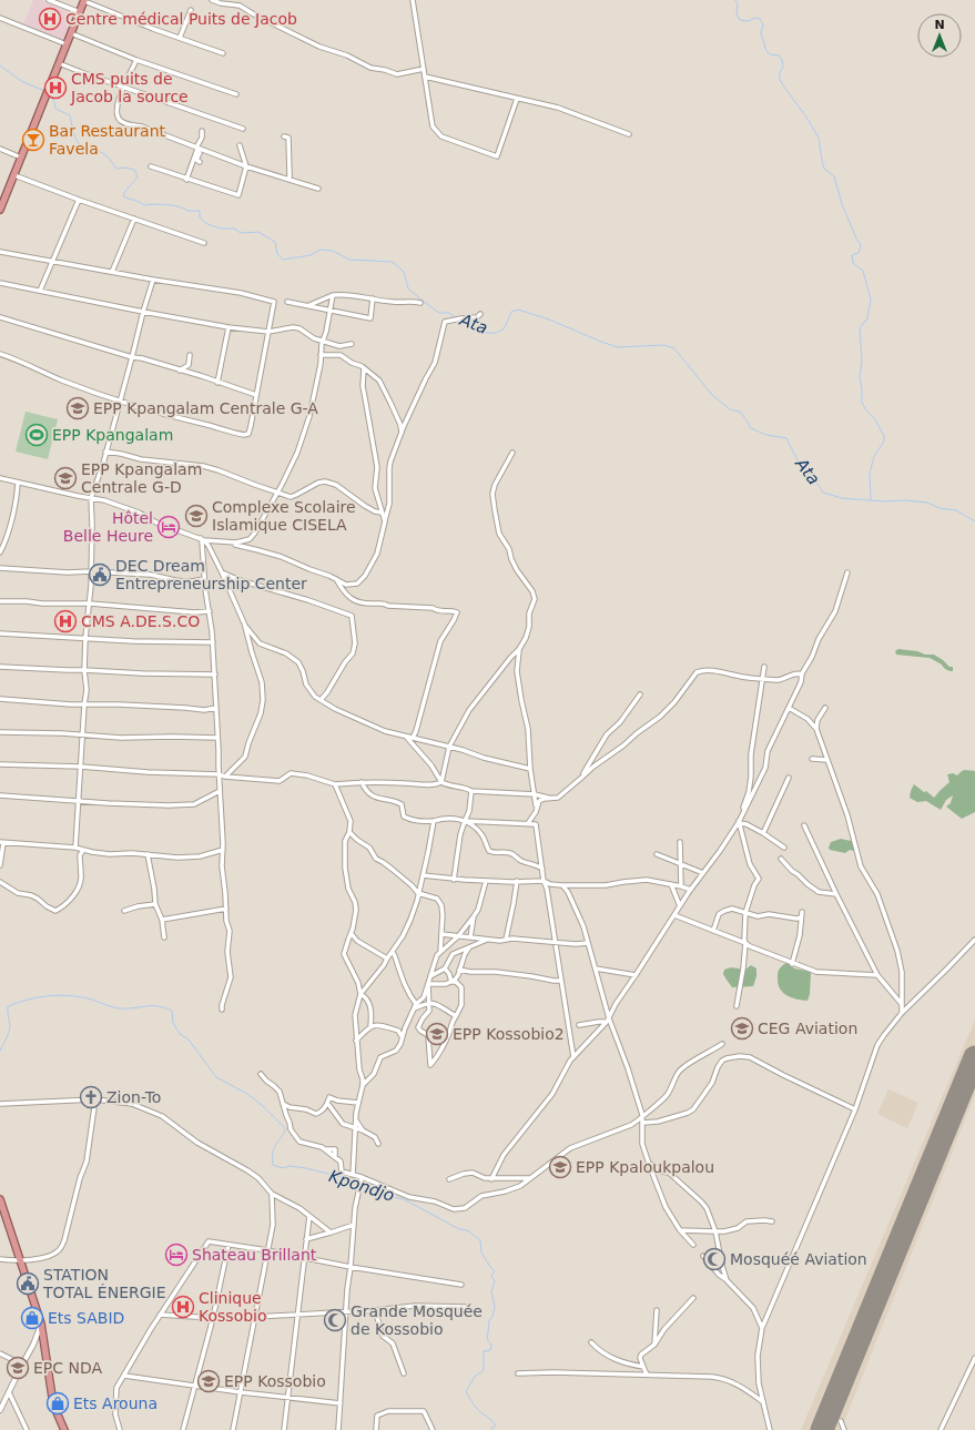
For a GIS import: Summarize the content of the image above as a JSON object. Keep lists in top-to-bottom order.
{
  "water": ["Ata", "Kpondjo"],
  "places": {
    "hospital": [
      "Centre médical Puits de Jacob",
      "CMS puits de Jacob la source",
      "CMS A.DE.S.CO",
      "Clinique Kossobio"
    ],
    "bar": ["Bar Restaurant Favela"],
    "school or university": [
      "EPP Kpangalam Centrale G-A",
      "EPP Kpangalam Centrale G-D",
      "Complexe Scolaire Islamique CISELA",
      "CEG Aviation",
      "EPP Kossobio2",
      "EPP Kpaloukpalou",
      "EPC NDA",
      "EPP Kossobio"
    ],
    "sports": ["EPP Kpangalam"],
    "hotel": ["Hôtel Belle Heure", "Shateau Brillant"],
    "public building": ["DEC Dream Entrepreneurship Center", "STATION TOTAL ÉNERGIE"],
    "church": ["Zion-To"],
    "mosque": ["Mosquéé Aviation", "Grande Mosquée de Kossobio"],
    "shop": ["Ets SABID", "Ets Arouna"]
  },
  "north": "top"
}
